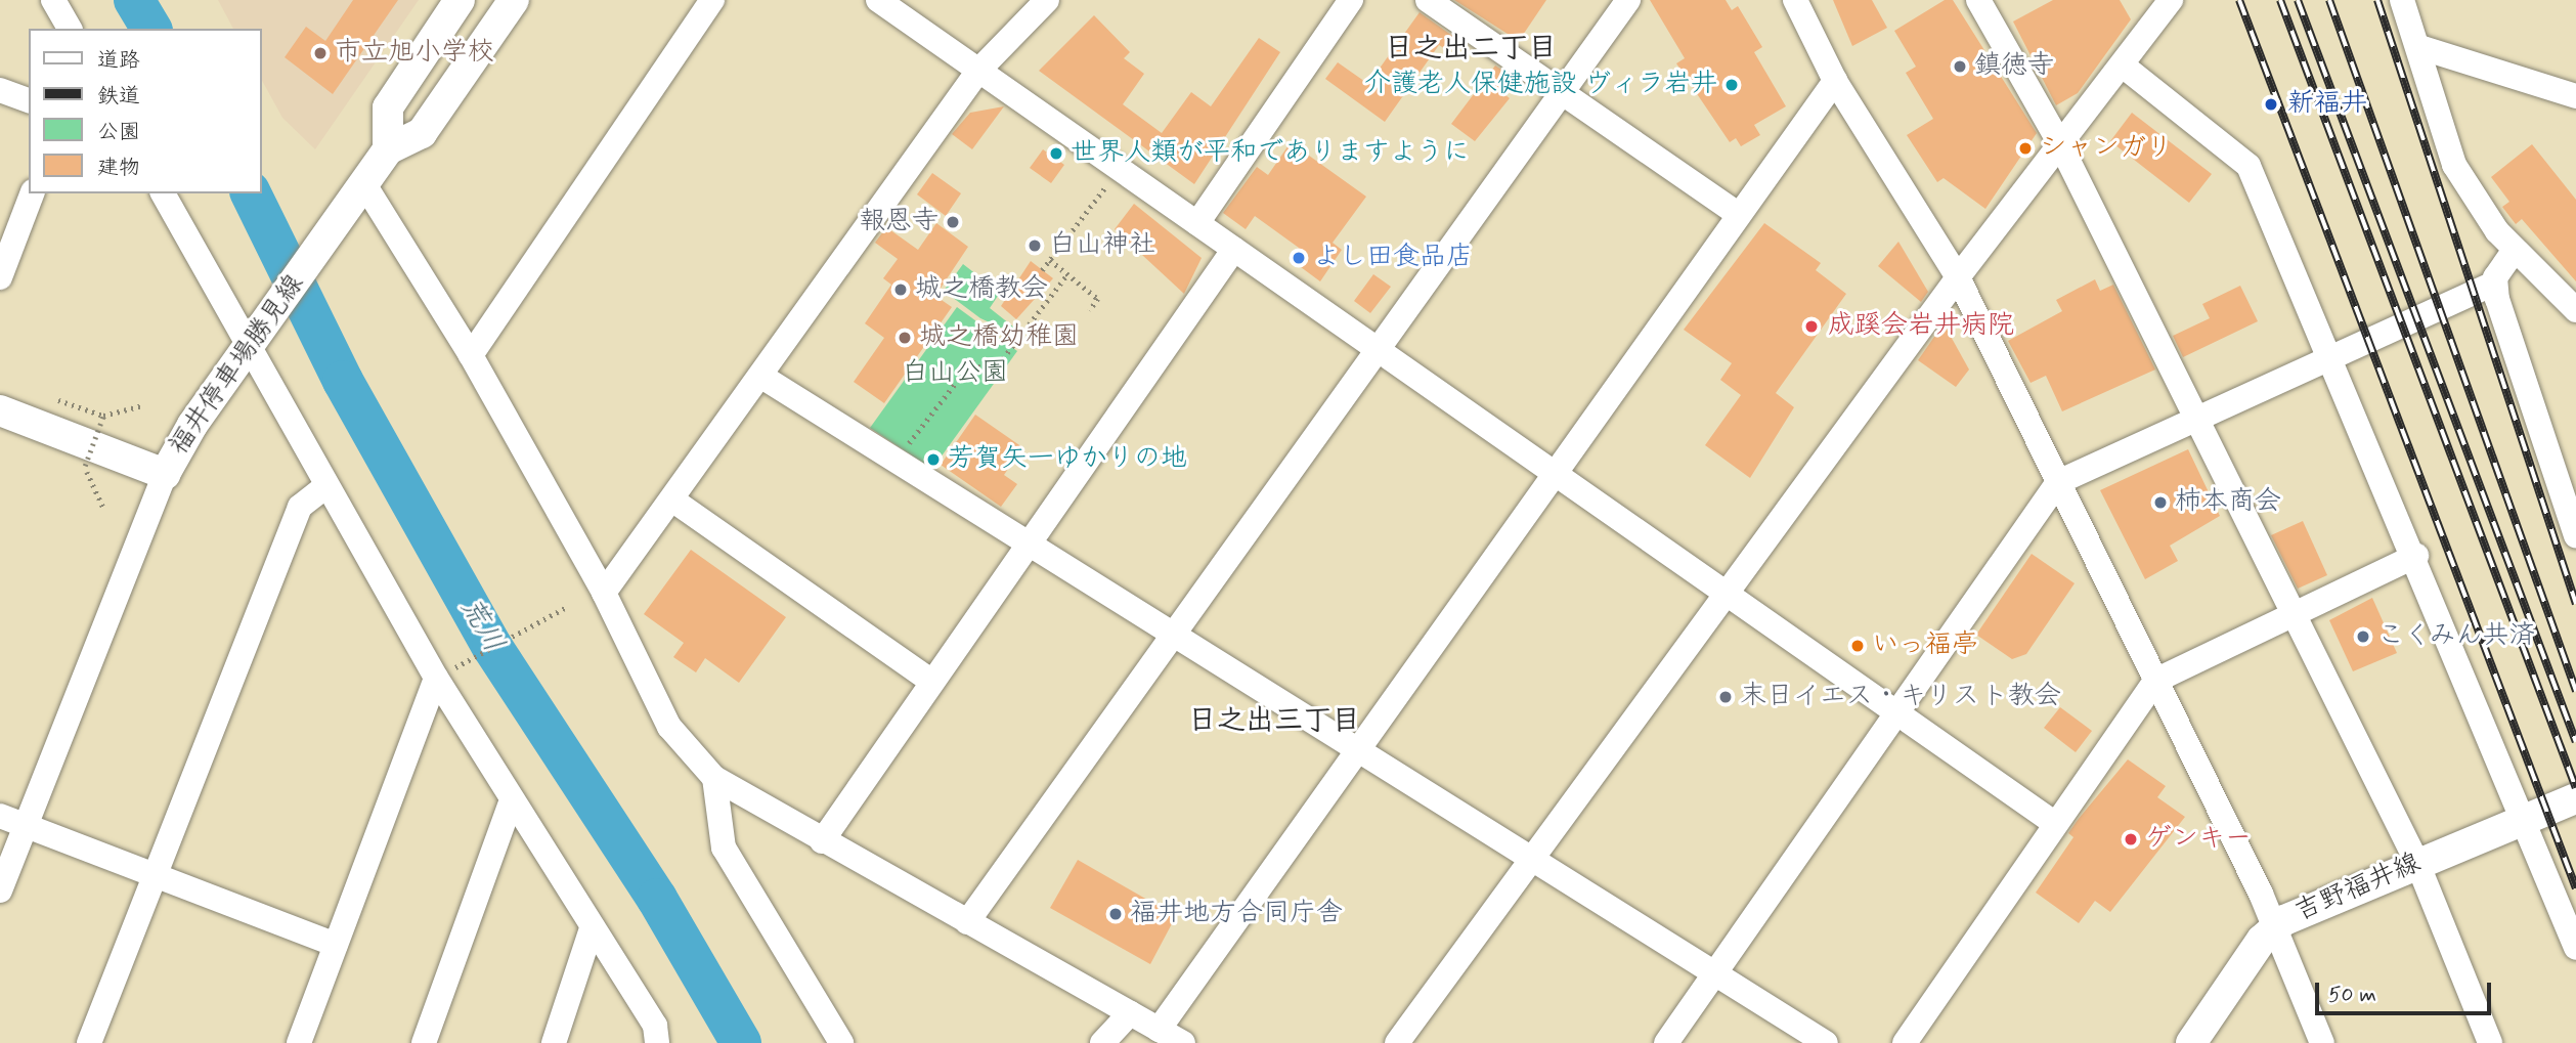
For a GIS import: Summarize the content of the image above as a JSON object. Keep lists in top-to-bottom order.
{
  "streets": {
    "main road": ["福井停車場勝見線", "吉野福井線"]
  },
  "districts": ["日之出二丁目", "日之出三丁目"],
  "water": ["荒川"],
  "parks": ["白山公園"],
  "places": [
    "市立旭小学校",
    "鎮徳寺",
    "介護老人保健施設 ヴィラ岩井",
    "新福井",
    "シャンガリ",
    "世界人類が平和でありますように",
    "報恩寺",
    "白山神社",
    "よし田食品店",
    "城之橋教会",
    "成蹊会岩井病院",
    "城之橋幼稚園",
    "芳賀矢一ゆかりの地",
    "柿本商会",
    "こくみん共済",
    "いっ福亭",
    "末日イエス・キリスト教会",
    "ゲンキー",
    "福井地方合同庁舎"
  ],
  "legend": [
    "道路",
    "鉄道",
    "公園",
    "建物"
  ],
  "scale_bar": "50 m"
}
